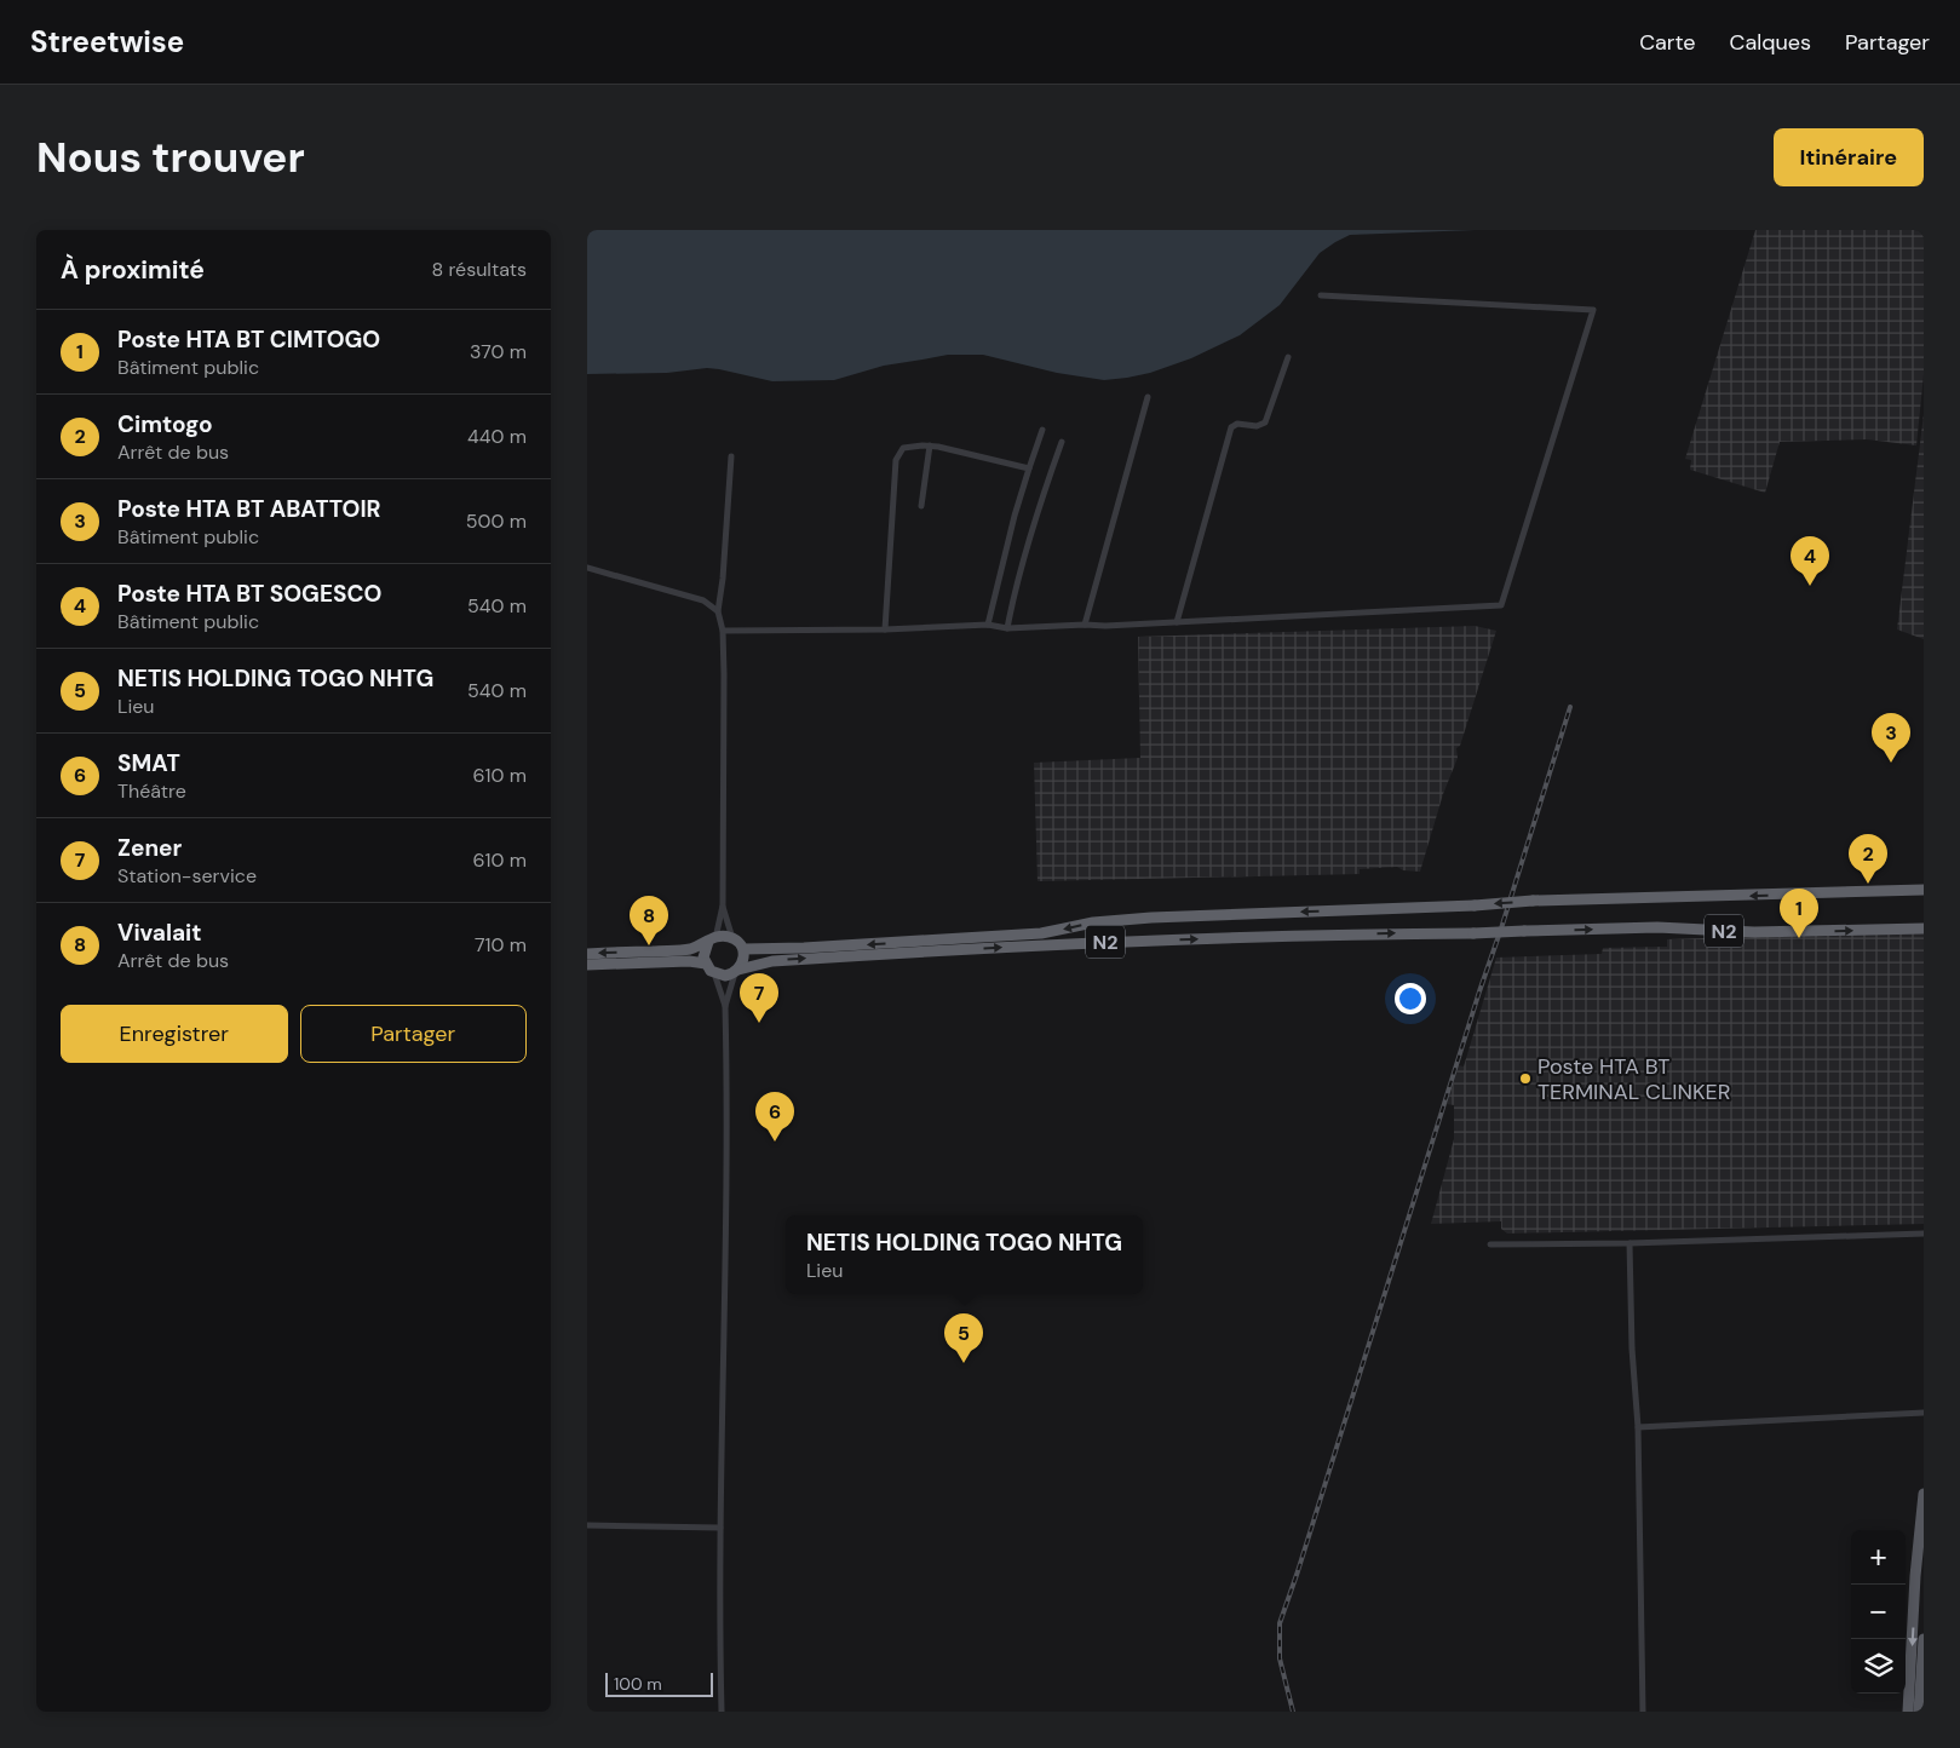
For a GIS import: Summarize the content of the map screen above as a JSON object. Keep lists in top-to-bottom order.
{
  "streets": {
    "highway": ["N2"]
  },
  "places": ["Poste HTA BT TERMINAL CLINKER"],
  "scale_bar": "100 m",
  "page": {
    "header": "Streetwise",
    "nav": ["Carte", "Calques", "Partager"],
    "buttons": [
      "Itinéraire",
      ["Enregistrer", "Partager"]
    ],
    "title": "Nous trouver",
    "heading": ["À proximité", "8 résultats"],
    "list": [
      {
        "mark": "1",
        "name": "Poste HTA BT CIMTOGO",
        "note": "Bâtiment public",
        "value": "370 m"
      },
      {
        "mark": "2",
        "name": "Cimtogo",
        "note": "Arrêt de bus",
        "value": "440 m"
      },
      {
        "mark": "3",
        "name": "Poste HTA BT ABATTOIR",
        "note": "Bâtiment public",
        "value": "500 m"
      },
      {
        "mark": "4",
        "name": "Poste HTA BT SOGESCO",
        "note": "Bâtiment public",
        "value": "540 m"
      },
      {
        "mark": "5",
        "name": "NETIS HOLDING TOGO NHTG",
        "note": "Lieu",
        "value": "540 m"
      },
      {
        "mark": "6",
        "name": "SMAT",
        "note": "Théâtre",
        "value": "610 m"
      },
      {
        "mark": "7",
        "name": "Zener",
        "note": "Station-service",
        "value": "610 m"
      },
      {
        "mark": "8",
        "name": "Vivalait",
        "note": "Arrêt de bus",
        "value": "710 m"
      }
    ],
    "pins": [
      "4",
      "3",
      "2",
      "1",
      "8",
      "7",
      "6",
      "5"
    ],
    "popup": ["NETIS HOLDING TOGO NHTG", "Lieu"],
    "map_buttons": ["+", "−"],
    "scale": "100 m"
  }
}
